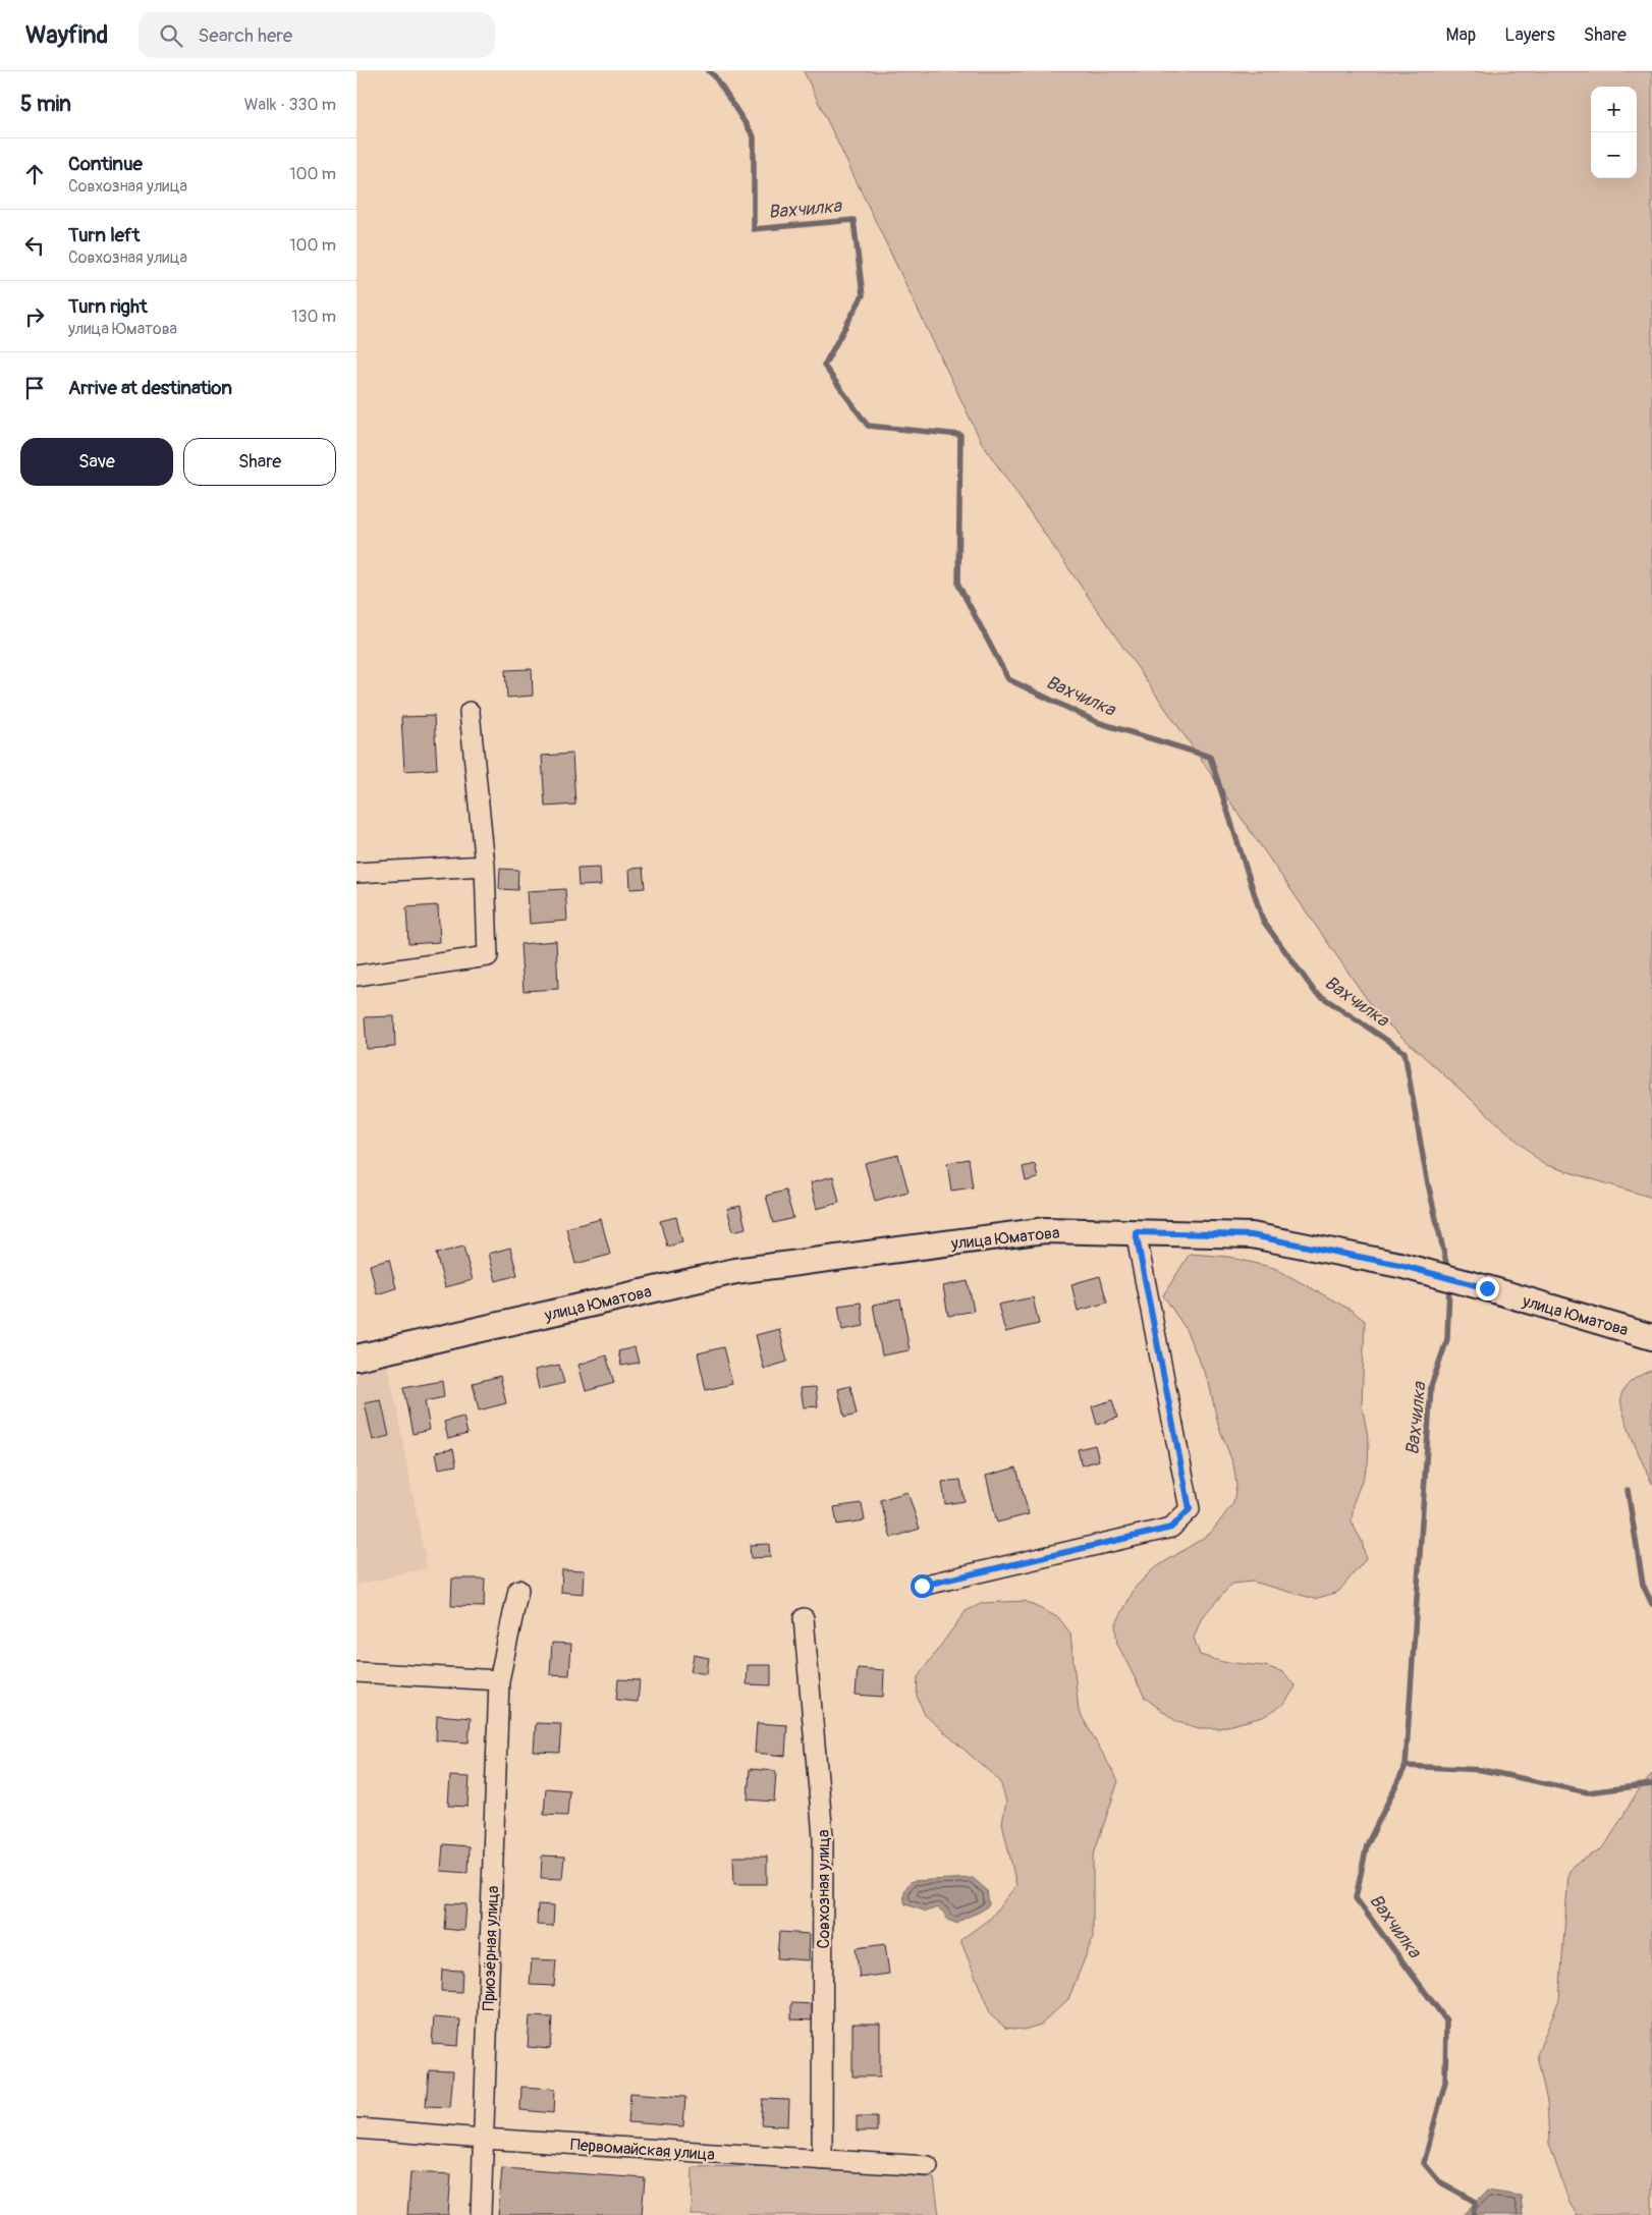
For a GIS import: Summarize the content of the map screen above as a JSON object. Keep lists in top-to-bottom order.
{
  "streets": {
    "main road": ["улица Юматова"],
    "street": ["Совхозная улица", "Приозёрная улица", "Первомайская улица"]
  },
  "crossings": [
    ["Совхозная улица", "Первомайская улица"],
    ["Приозёрная улица", "Первомайская улица"]
  ],
  "water": ["Вахчилка"],
  "page": {
    "header": "Wayfind",
    "search": "Search here",
    "nav": ["Map", "Layers", "Share"],
    "heading": ["5 min", "Walk · 330 m"],
    "map_buttons": ["+", "−"],
    "list": [
      ["Continue", "Совхозная улица", "100 m"],
      ["Turn left", "Совхозная улица", "100 m"],
      ["Turn right", "улица Юматова", "130 m"],
      "Arrive at destination"
    ],
    "buttons": ["Save", "Share"]
  }
}
